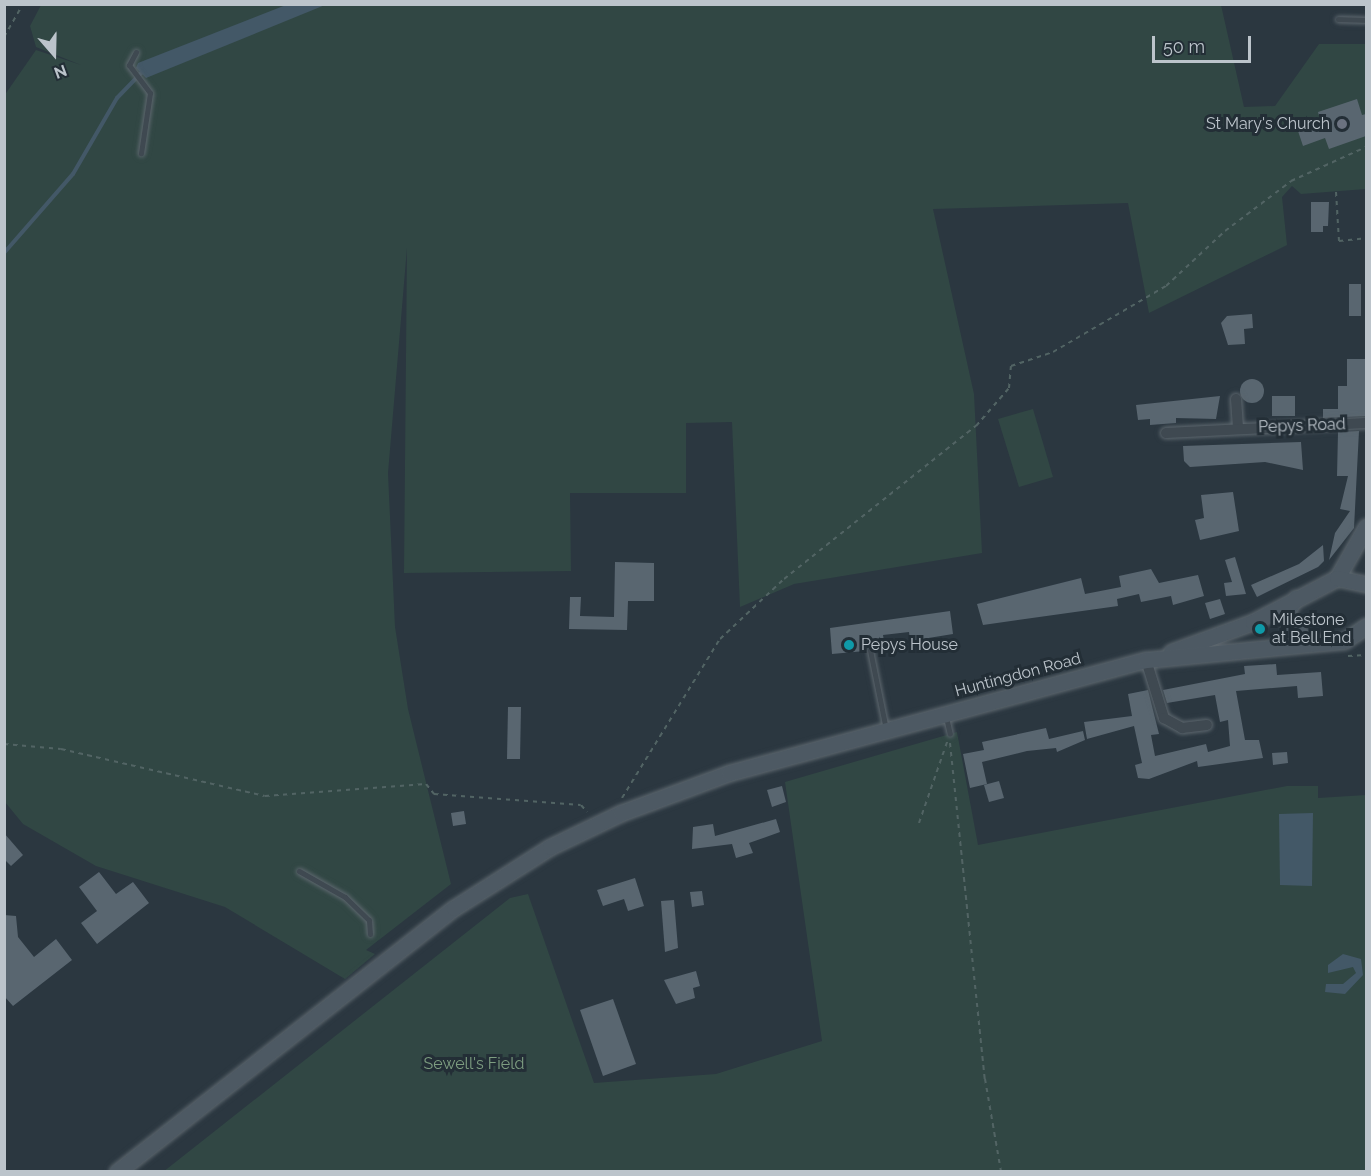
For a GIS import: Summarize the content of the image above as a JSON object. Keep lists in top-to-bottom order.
{
  "streets": {
    "main road": ["Huntingdon Road"],
    "street": ["Pepys Road"]
  },
  "parks": ["Sewell's Field"],
  "places": ["St Mary's Church", "Milestone at Bell End", "Pepys House"],
  "scale_bar": "50 m",
  "north": "bottom"
}
